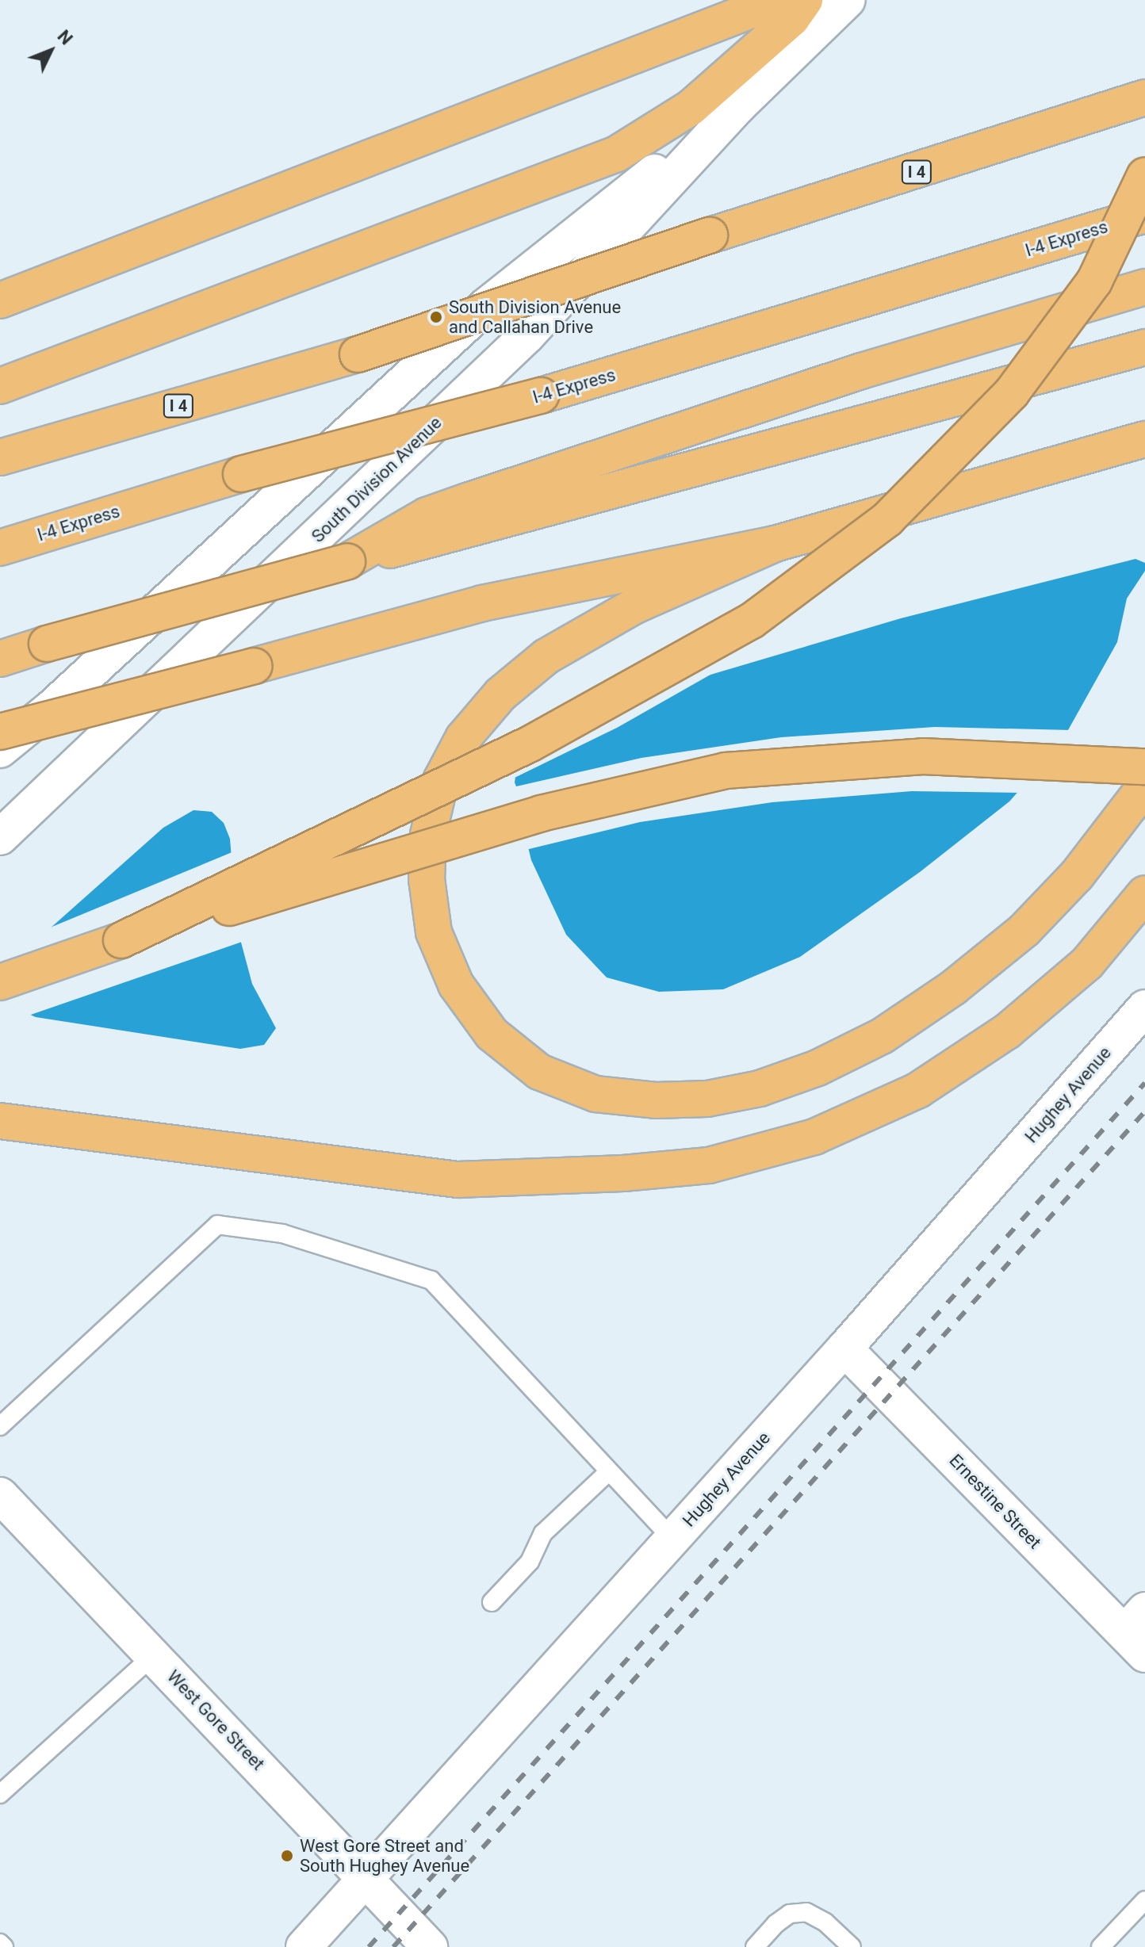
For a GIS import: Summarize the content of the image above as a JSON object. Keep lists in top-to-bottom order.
{
  "streets": {
    "highway": ["I 4", "I-4 Express"],
    "street": [
      "South Division Avenue",
      "Hughey Avenue",
      "Ernestine Street",
      "West Gore Street"
    ]
  },
  "crossings": [
    ["Hughey Avenue", "Ernestine Street"],
    ["Hughey Avenue", "West Gore Street"]
  ],
  "places": ["South Division Avenue and Callahan Drive", "West Gore Street and South Hughey Avenue"],
  "north": "top right"
}
